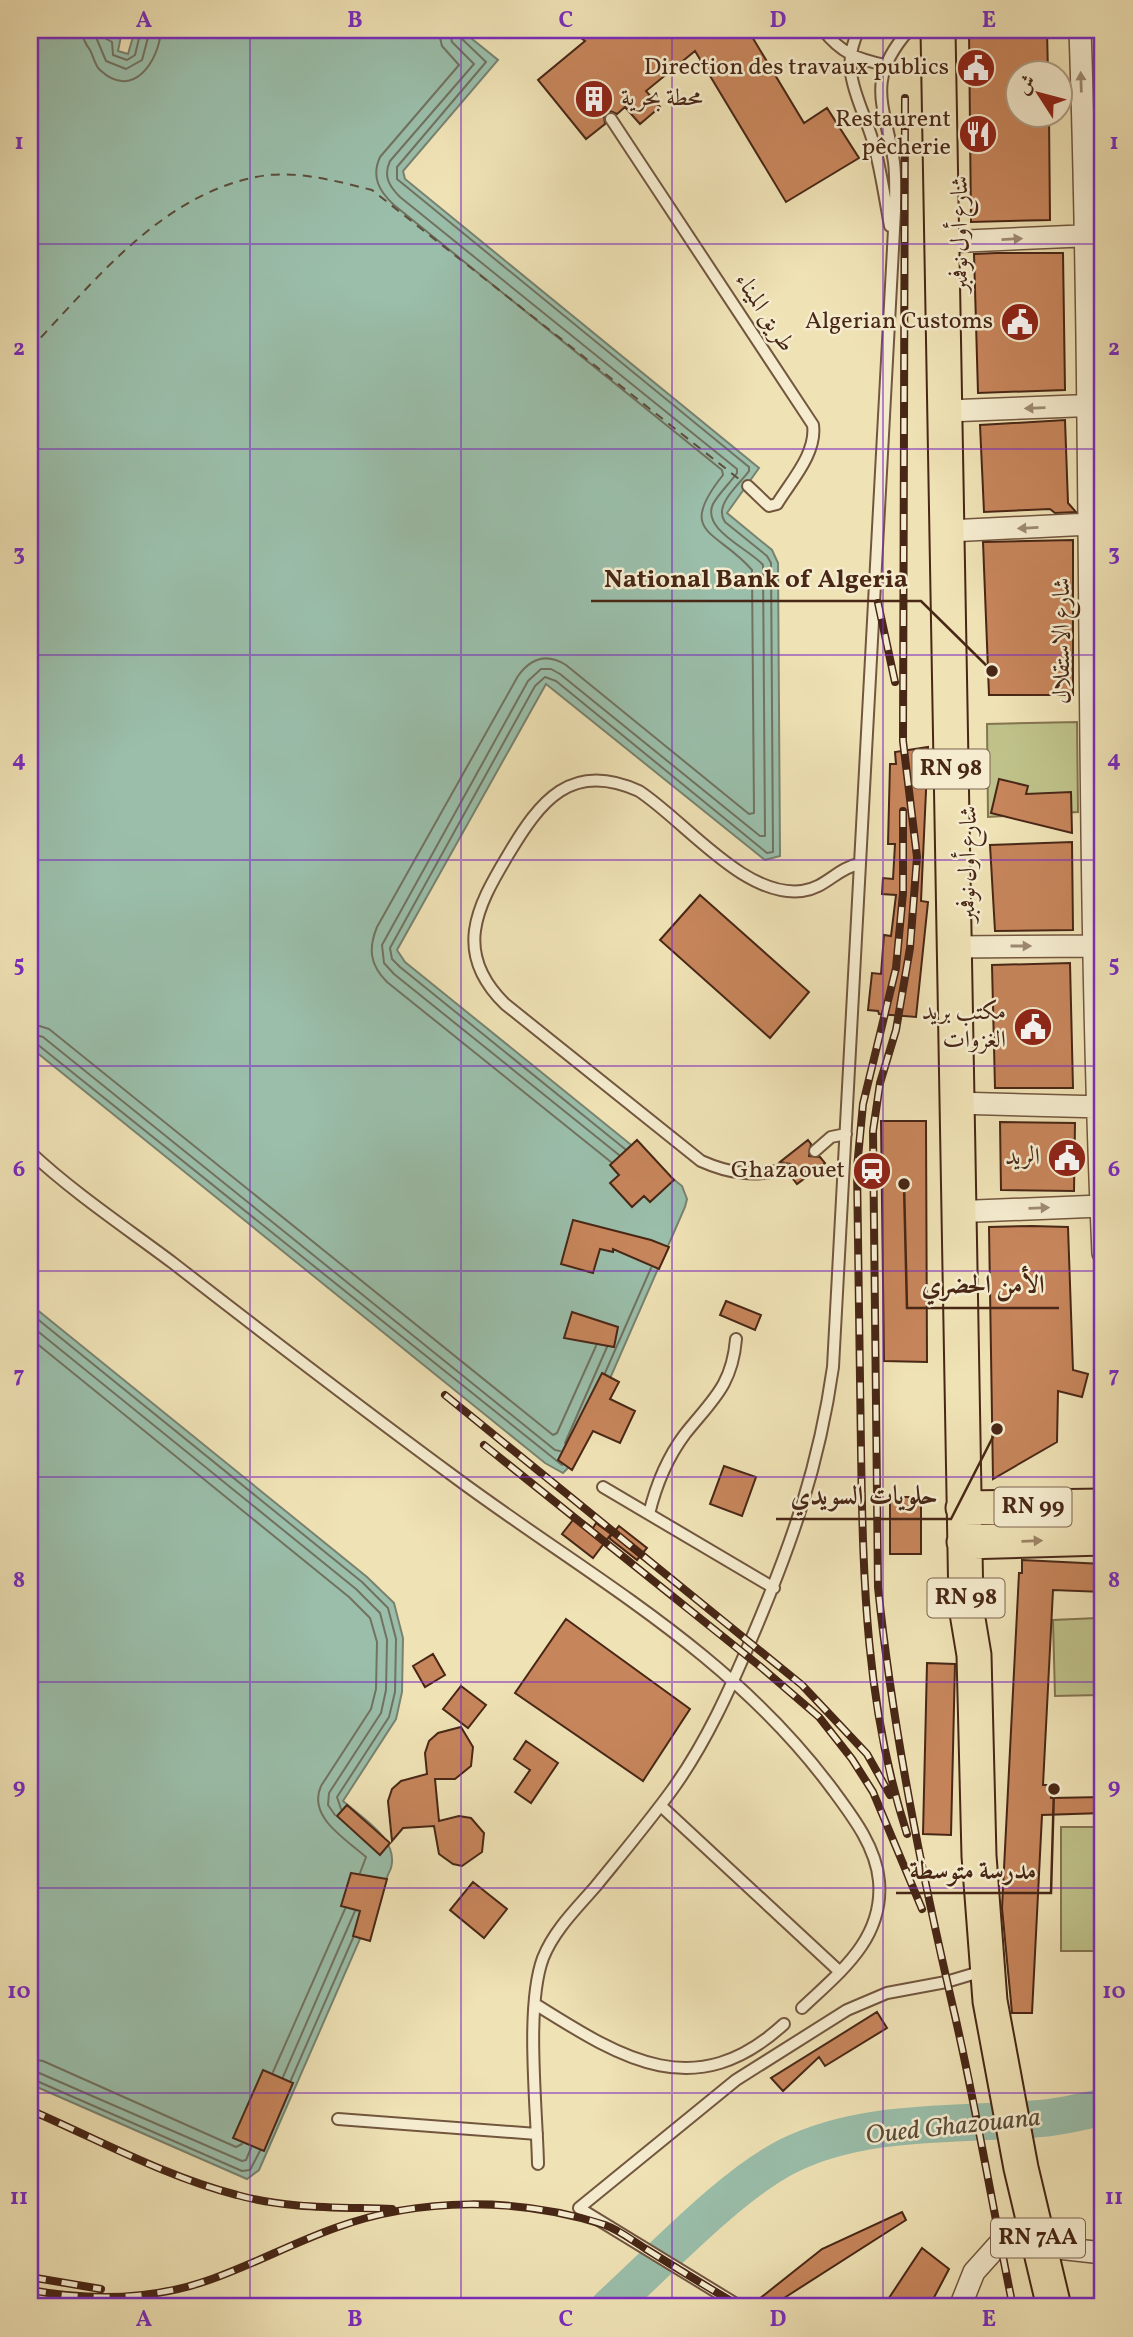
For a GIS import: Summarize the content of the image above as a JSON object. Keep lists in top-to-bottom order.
{
  "streets": {
    "main road": [
      "شارع أول نوفمبر",
      "RN 98",
      "RN 99",
      "RN 7AA"
    ],
    "street": ["شارع الاستقلال"],
    "lane": ["طريق الميناء"]
  },
  "crossings": [
    ["شارع أول نوفمبر", "RN 98"],
    ["شارع أول نوفمبر", "RN 99"],
    ["RN 98", "RN 99"],
    ["RN 98", "RN 7AA"]
  ],
  "water": ["Oued Ghazouana"],
  "places": {
    "public building": [
      "Direction des travaux publics",
      "Algerian Customs",
      "مكتب بريد الغزوات",
      "الريد"
    ],
    "building": ["محطة بحرية"],
    "restaurant": ["Restaurent pêcherie"],
    "other": [
      "National Bank of Algeria",
      "الأمن الحضري",
      "حلويات السويدي",
      "مدرسة متوسطة"
    ],
    "station": ["Ghazaouet"]
  },
  "north": "top left",
  "grid": {
    "columns": [
      "A",
      "B",
      "C",
      "D",
      "E"
    ],
    "rows": [
      "1",
      "2",
      "3",
      "4",
      "5",
      "6",
      "7",
      "8",
      "9",
      "10",
      "11"
    ]
  }
}
